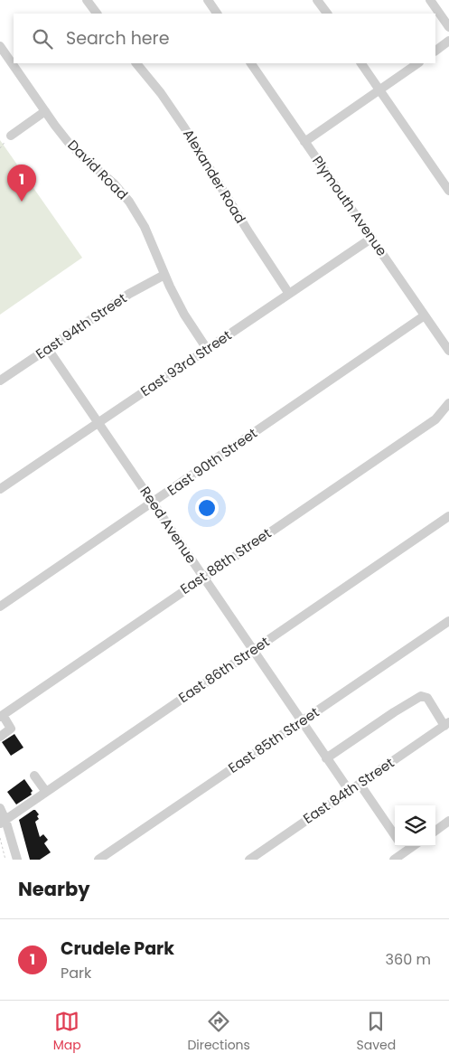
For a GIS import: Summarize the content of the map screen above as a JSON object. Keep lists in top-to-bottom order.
{
  "streets": {
    "street": [
      "David Road",
      "Alexander Road",
      "Plymouth Avenue",
      "East 94th Street",
      "East 93rd Street",
      "East 90th Street",
      "Reed Avenue",
      "East 88th Street",
      "East 86th Street",
      "East 85th Street",
      "East 84th Street"
    ]
  },
  "crossings": [
    ["David Road", "East 94th Street"],
    ["David Road", "East 93rd Street"],
    ["Alexander Road", "East 93rd Street"],
    ["Plymouth Avenue", "East 93rd Street"],
    ["Plymouth Avenue", "East 90th Street"],
    ["East 94th Street", "Reed Avenue"],
    ["East 93rd Street", "Reed Avenue"],
    ["East 90th Street", "Reed Avenue"],
    ["Reed Avenue", "East 88th Street"],
    ["Reed Avenue", "East 86th Street"],
    ["Reed Avenue", "East 85th Street"],
    ["Reed Avenue", "East 84th Street"]
  ],
  "page": {
    "search": "Search here",
    "pins": "1",
    "heading": "Nearby",
    "list": [
      {
        "mark": "1",
        "name": "Crudele Park",
        "note": "Park",
        "value": "360 m"
      }
    ],
    "nav": ["Map", "Directions", "Saved"]
  }
}
